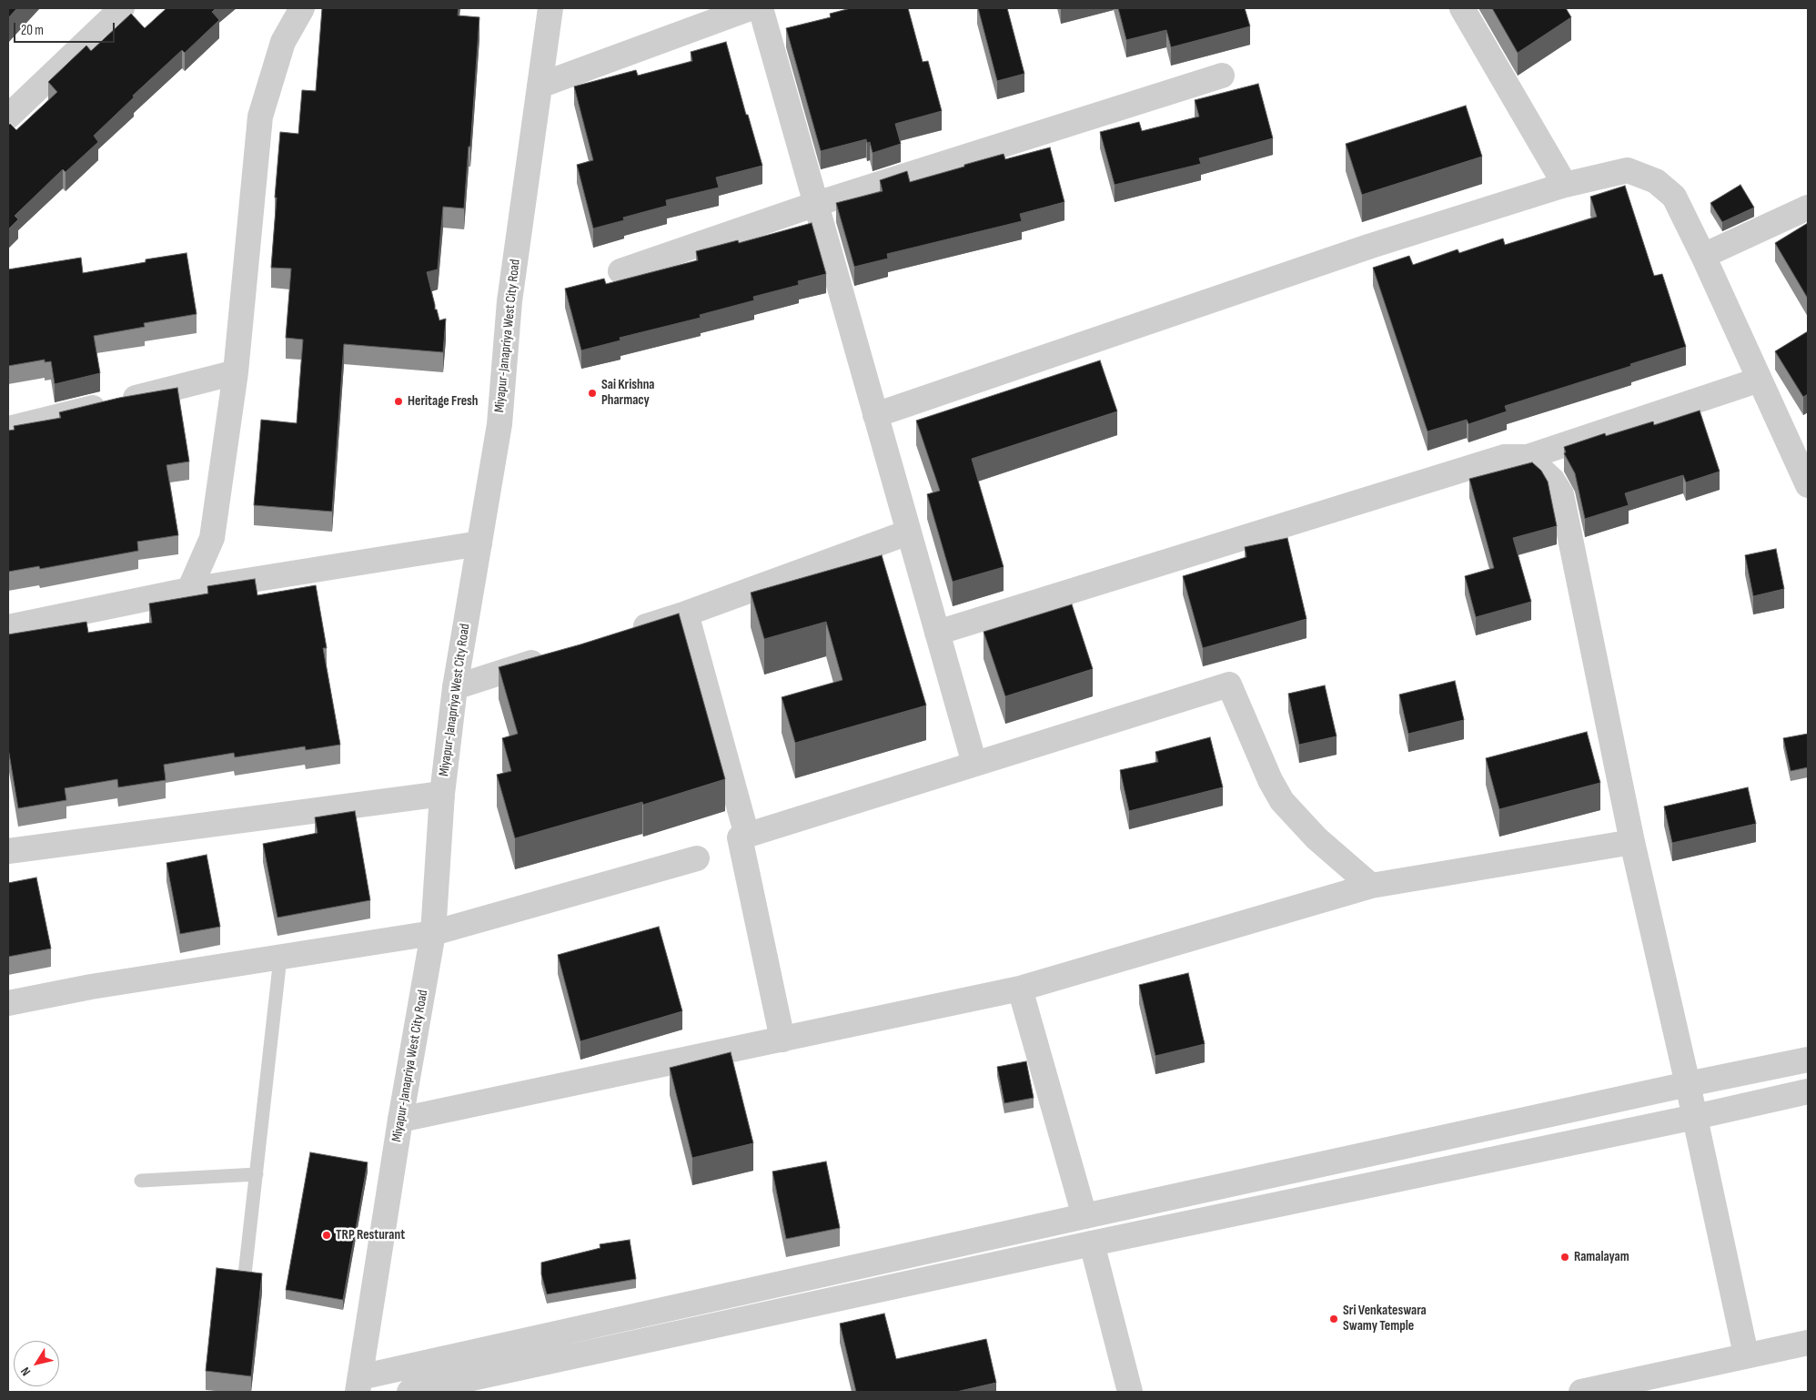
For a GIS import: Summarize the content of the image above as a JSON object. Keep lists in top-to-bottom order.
{
  "streets": {
    "street": ["Miyapur-Janapriya West City Road"]
  },
  "places": [
    "Sai Krishna Pharmacy",
    "Heritage Fresh",
    "TRP Resturant",
    "Ramalayam",
    "Sri Venkateswara Swamy Temple"
  ],
  "scale_bar": "20 m",
  "north": "bottom left"
}
